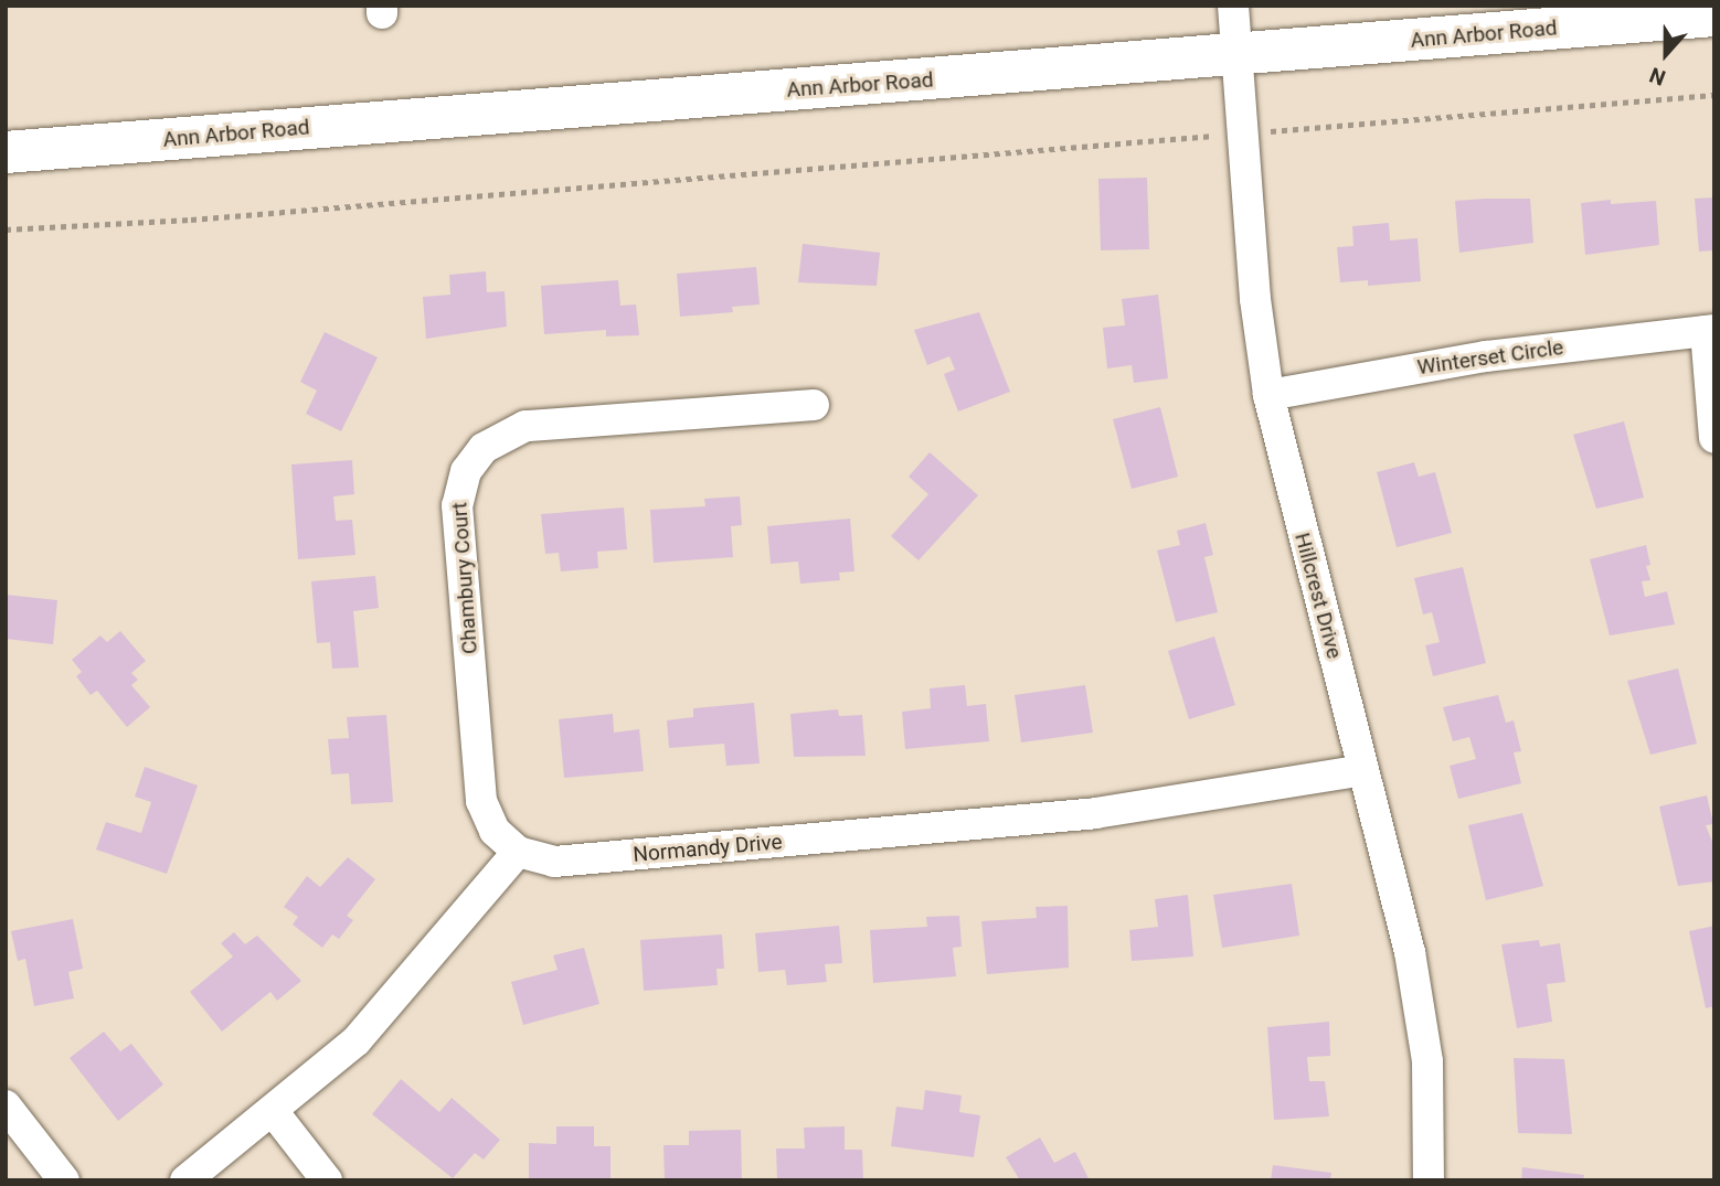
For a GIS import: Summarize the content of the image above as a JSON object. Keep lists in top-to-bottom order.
{
  "streets": {
    "main road": ["Ann Arbor Road"],
    "street": [
      "Winterset Circle",
      "Chambury Court",
      "Hillcrest Drive",
      "Normandy Drive"
    ]
  },
  "crossings": [
    ["Ann Arbor Road", "Hillcrest Drive"],
    ["Winterset Circle", "Hillcrest Drive"],
    ["Chambury Court", "Normandy Drive"],
    ["Hillcrest Drive", "Normandy Drive"]
  ],
  "north": "bottom"
}
